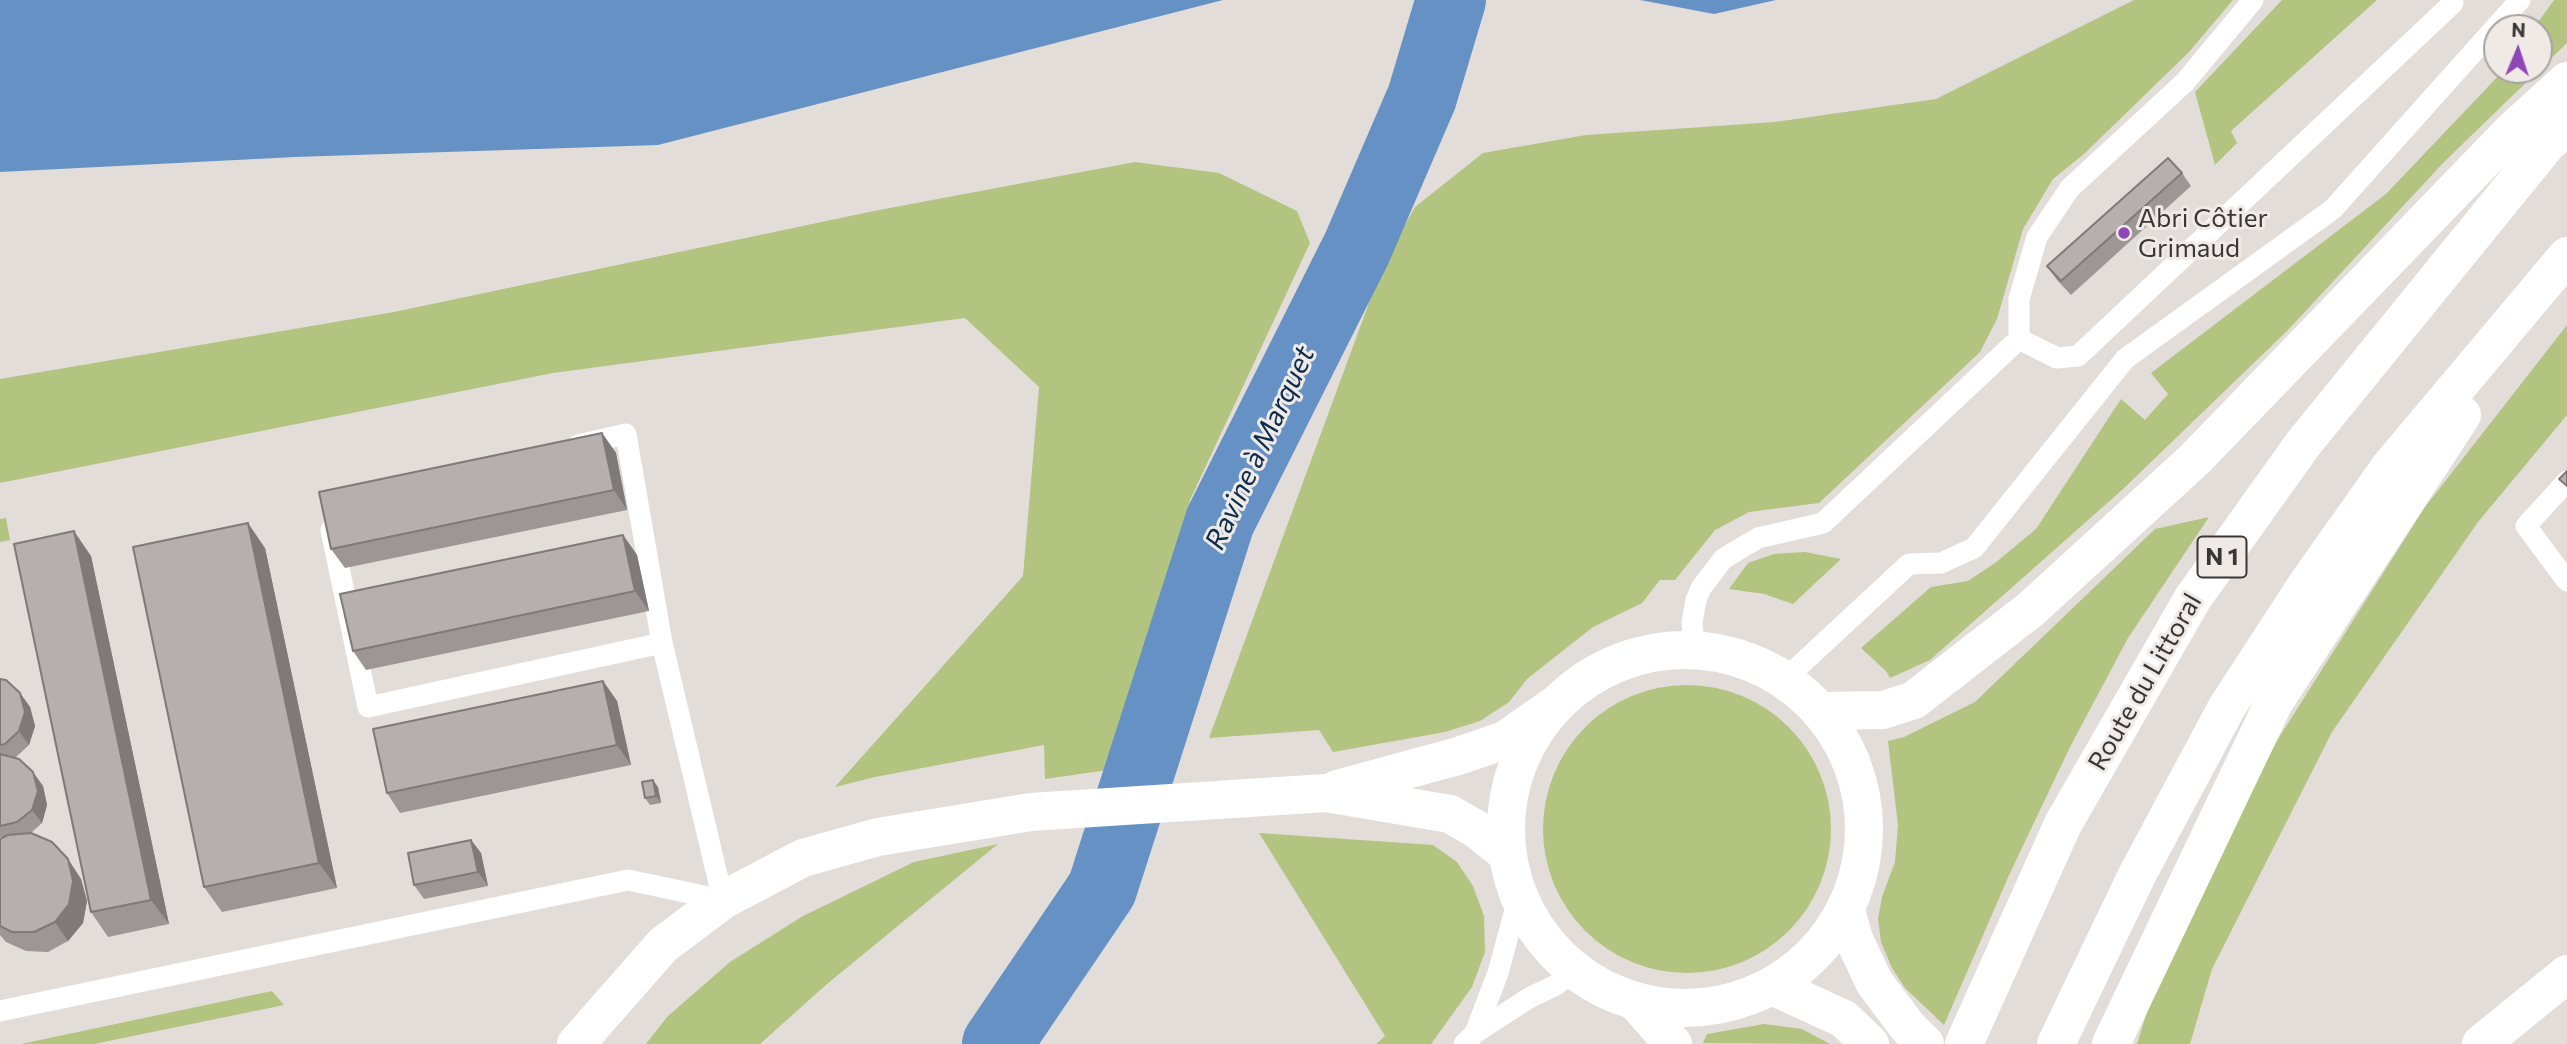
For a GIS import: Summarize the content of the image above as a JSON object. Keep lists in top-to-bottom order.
{
  "streets": {
    "main road": ["N 1", "Route du Littoral"]
  },
  "water": ["Ravine à Marquet"],
  "places": ["Abri Côtier Grimaud"],
  "north": "top"
}
